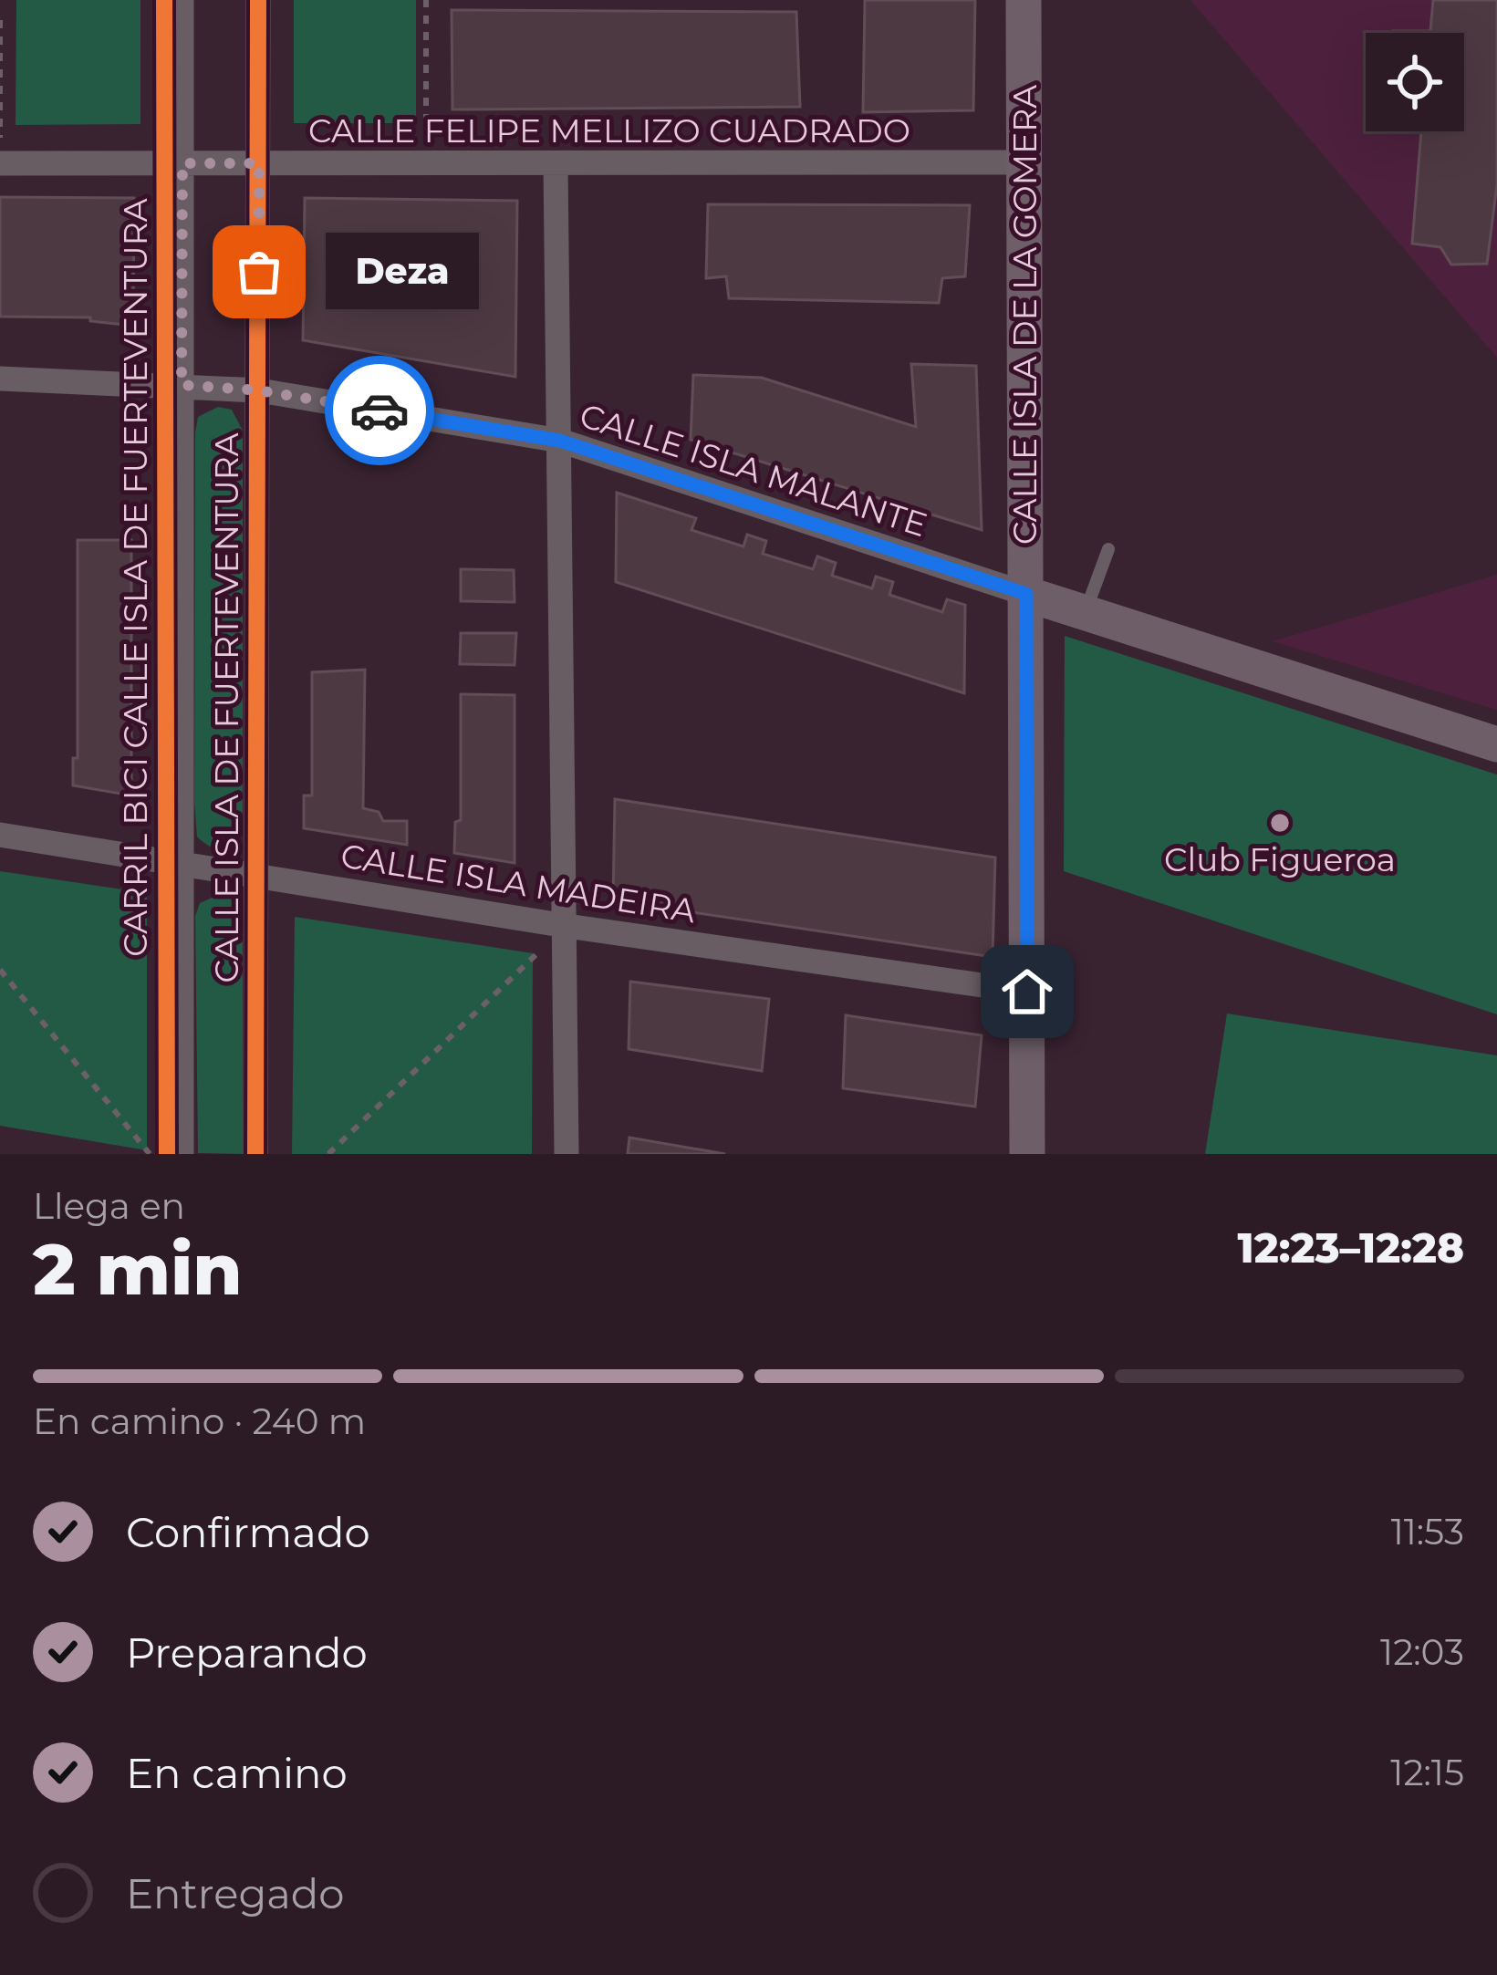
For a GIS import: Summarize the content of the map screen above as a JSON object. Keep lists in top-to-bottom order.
{
  "streets": {
    "main road": ["CALLE ISLA DE LA GOMERA"],
    "street": [
      "CALLE FELIPE MELLIZO CUADRADO",
      "CALLE ISLA MALANTE",
      "CALLE ISLA DE FUERTEVENTURA",
      "CALLE ISLA MADEIRA"
    ],
    "cycle path": ["CARRIL BICI CALLE ISLA DE FUERTEVENTURA"]
  },
  "crossings": [
    ["CALLE FELIPE MELLIZO CUADRADO", "CALLE ISLA DE LA GOMERA"],
    ["CALLE FELIPE MELLIZO CUADRADO", "CALLE ISLA DE FUERTEVENTURA"],
    ["CALLE ISLA DE LA GOMERA", "CALLE ISLA MALANTE"],
    ["CALLE ISLA DE LA GOMERA", "CALLE ISLA MADEIRA"],
    ["CALLE ISLA MALANTE", "CALLE ISLA DE FUERTEVENTURA"],
    ["CALLE ISLA DE FUERTEVENTURA", "CALLE ISLA MADEIRA"]
  ],
  "places": ["Deza", "Club Figueroa"],
  "page": {
    "bubble": "Deza",
    "heading": ["2 min", "Llega en", "12:23–12:28"],
    "bar": "En camino · 240 m",
    "list": [
      ["Confirmado", "11:53"],
      ["Preparando", "12:03"],
      ["En camino", "12:15"],
      "Entregado"
    ]
  }
}
